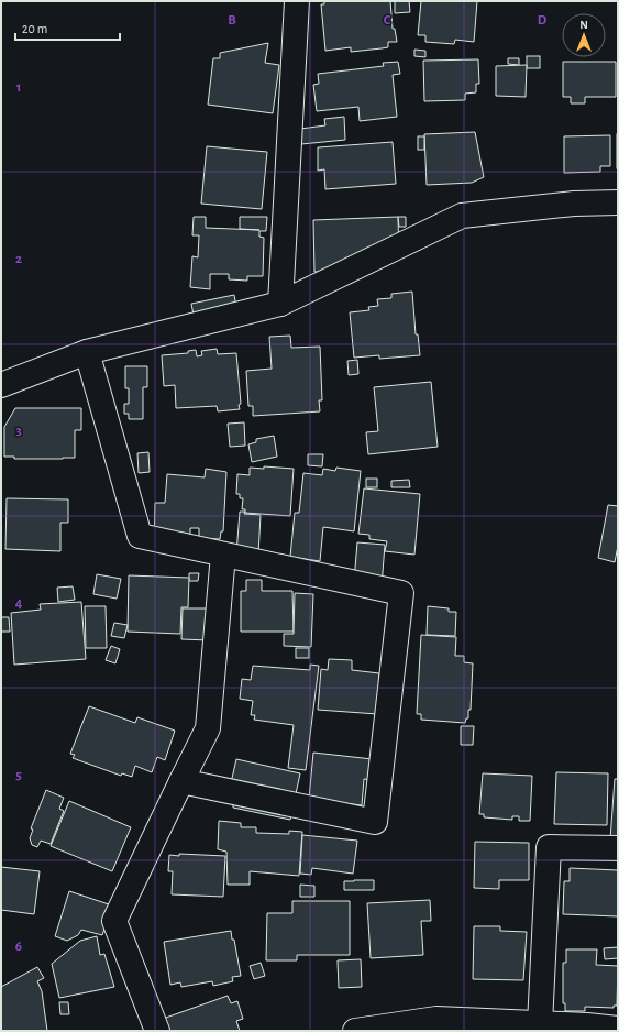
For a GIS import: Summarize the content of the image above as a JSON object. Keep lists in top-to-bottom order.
{
  "scale_bar": "20 m",
  "north": "top",
  "grid": {
    "columns": ["B", "C", "D"],
    "rows": [
      "1",
      "2",
      "3",
      "4",
      "5",
      "6"
    ]
  }
}
